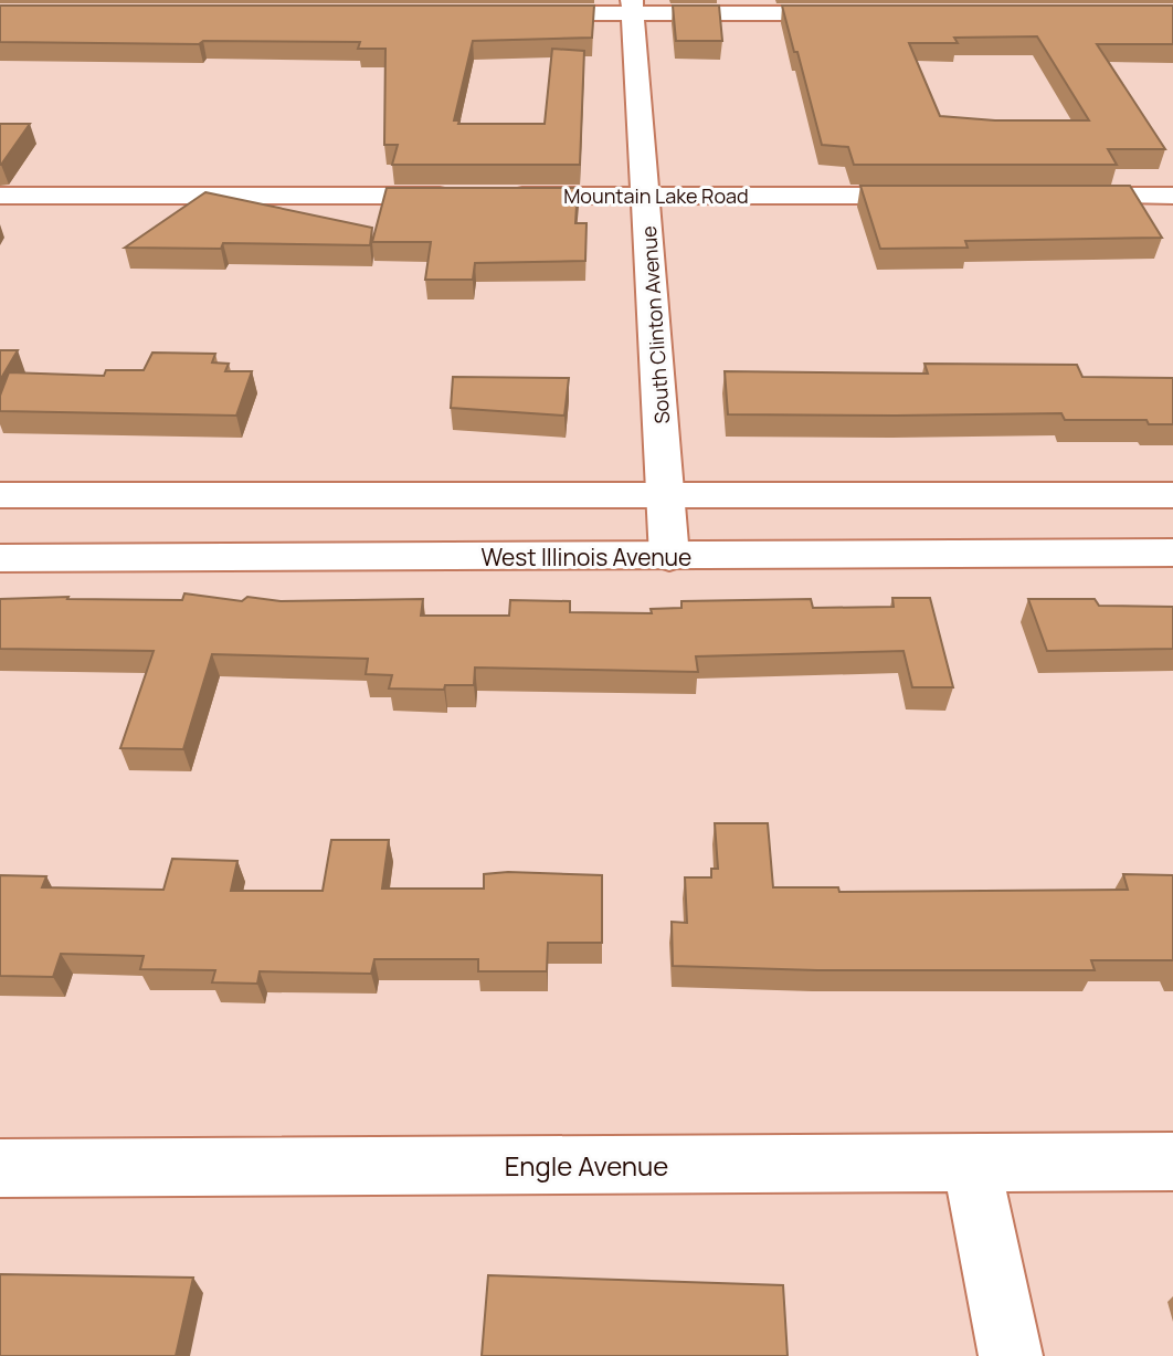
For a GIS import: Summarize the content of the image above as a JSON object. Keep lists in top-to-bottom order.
{
  "streets": {
    "street": [
      "Mountain Lake Road",
      "South Clinton Avenue",
      "West Illinois Avenue",
      "Engle Avenue"
    ]
  },
  "crossings": [
    ["Mountain Lake Road", "South Clinton Avenue"],
    ["South Clinton Avenue", "West Illinois Avenue"]
  ]
}
